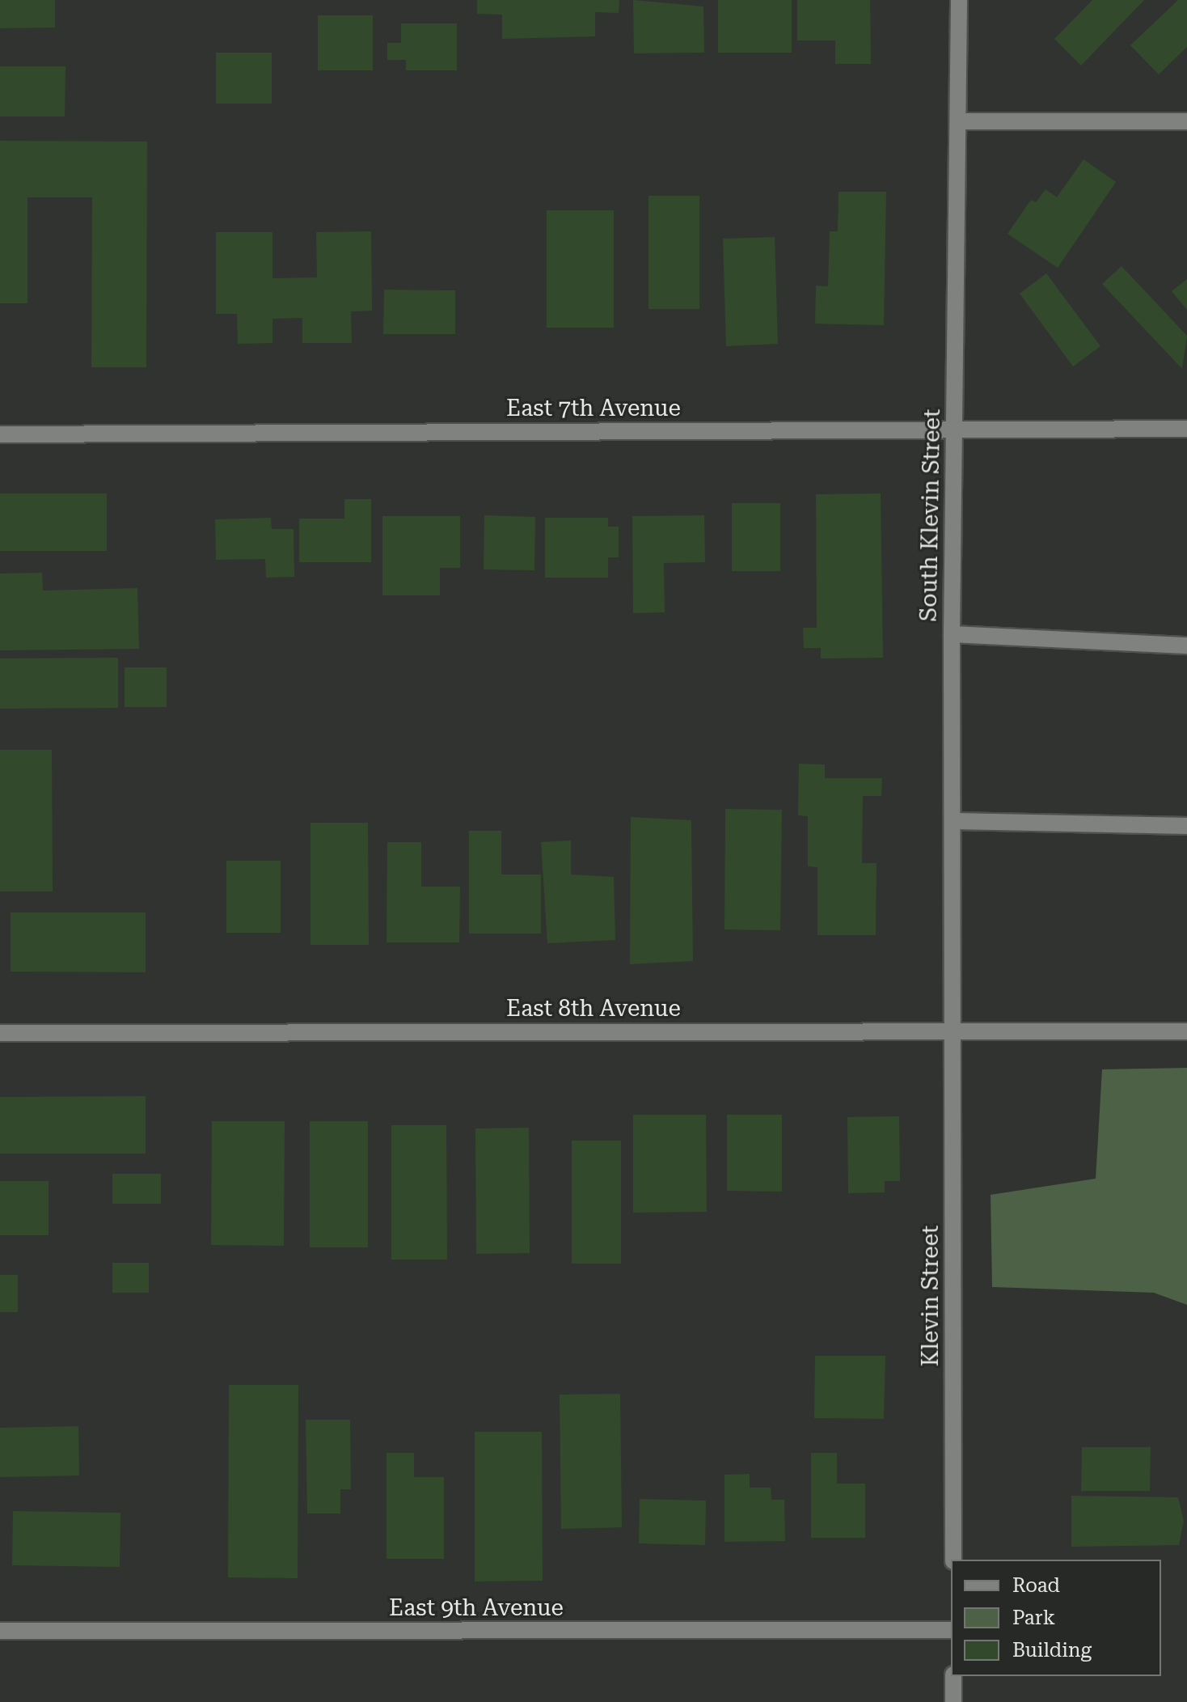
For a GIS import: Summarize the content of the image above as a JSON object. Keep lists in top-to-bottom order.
{
  "streets": {
    "street": [
      "East 7th Avenue",
      "South Klevin Street",
      "East 8th Avenue",
      "Klevin Street",
      "East 9th Avenue"
    ]
  },
  "crossings": [
    ["East 7th Avenue", "South Klevin Street"],
    ["South Klevin Street", "East 8th Avenue"],
    ["South Klevin Street", "Klevin Street"],
    ["East 8th Avenue", "Klevin Street"]
  ],
  "legend": ["Road", "Park", "Building"]
}
